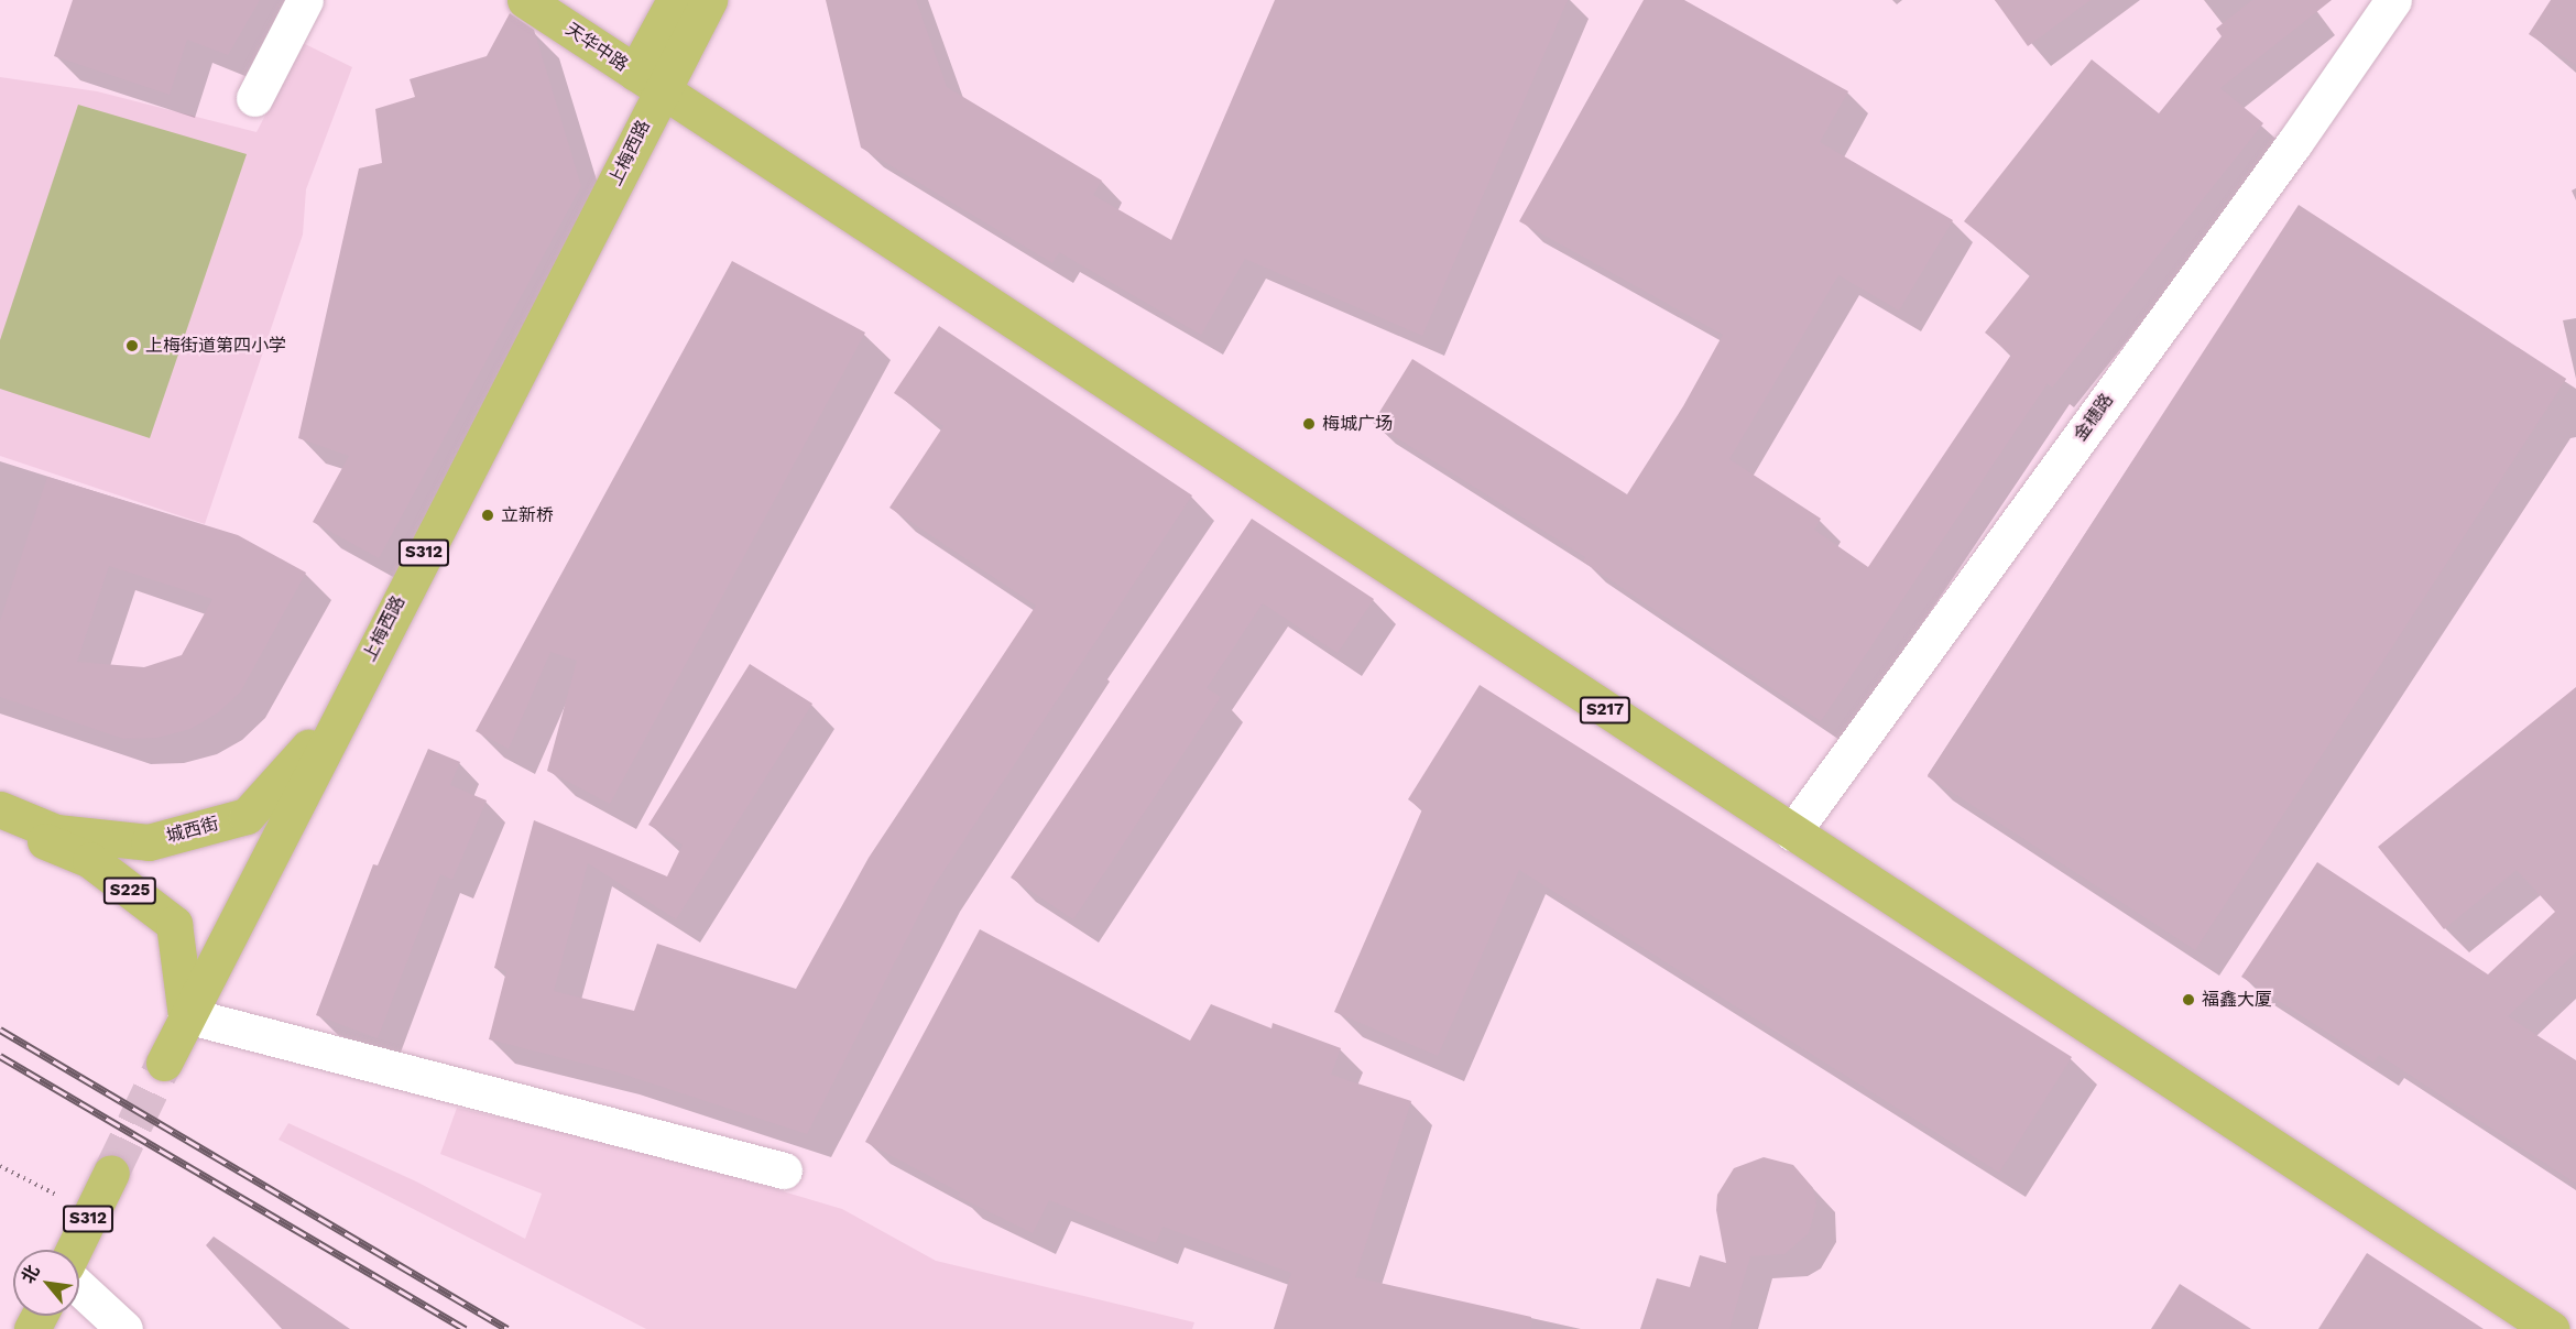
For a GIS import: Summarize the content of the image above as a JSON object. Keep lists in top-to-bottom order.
{
  "streets": {
    "main road": [
      "天华中路",
      "上梅西路",
      "S312",
      "S217",
      "城西街",
      "S225"
    ],
    "street": ["金穗路"]
  },
  "crossings": [
    ["天华中路", "上梅西路"],
    ["天华中路", "S217"],
    ["上梅西路", "S217"],
    ["上梅西路", "城西街"],
    ["上梅西路", "S225"],
    ["金穗路", "S217"]
  ],
  "places": [
    "上梅街道第四小学",
    "梅城广场",
    "立新桥",
    "福鑫大厦"
  ],
  "north": "top left"
}
